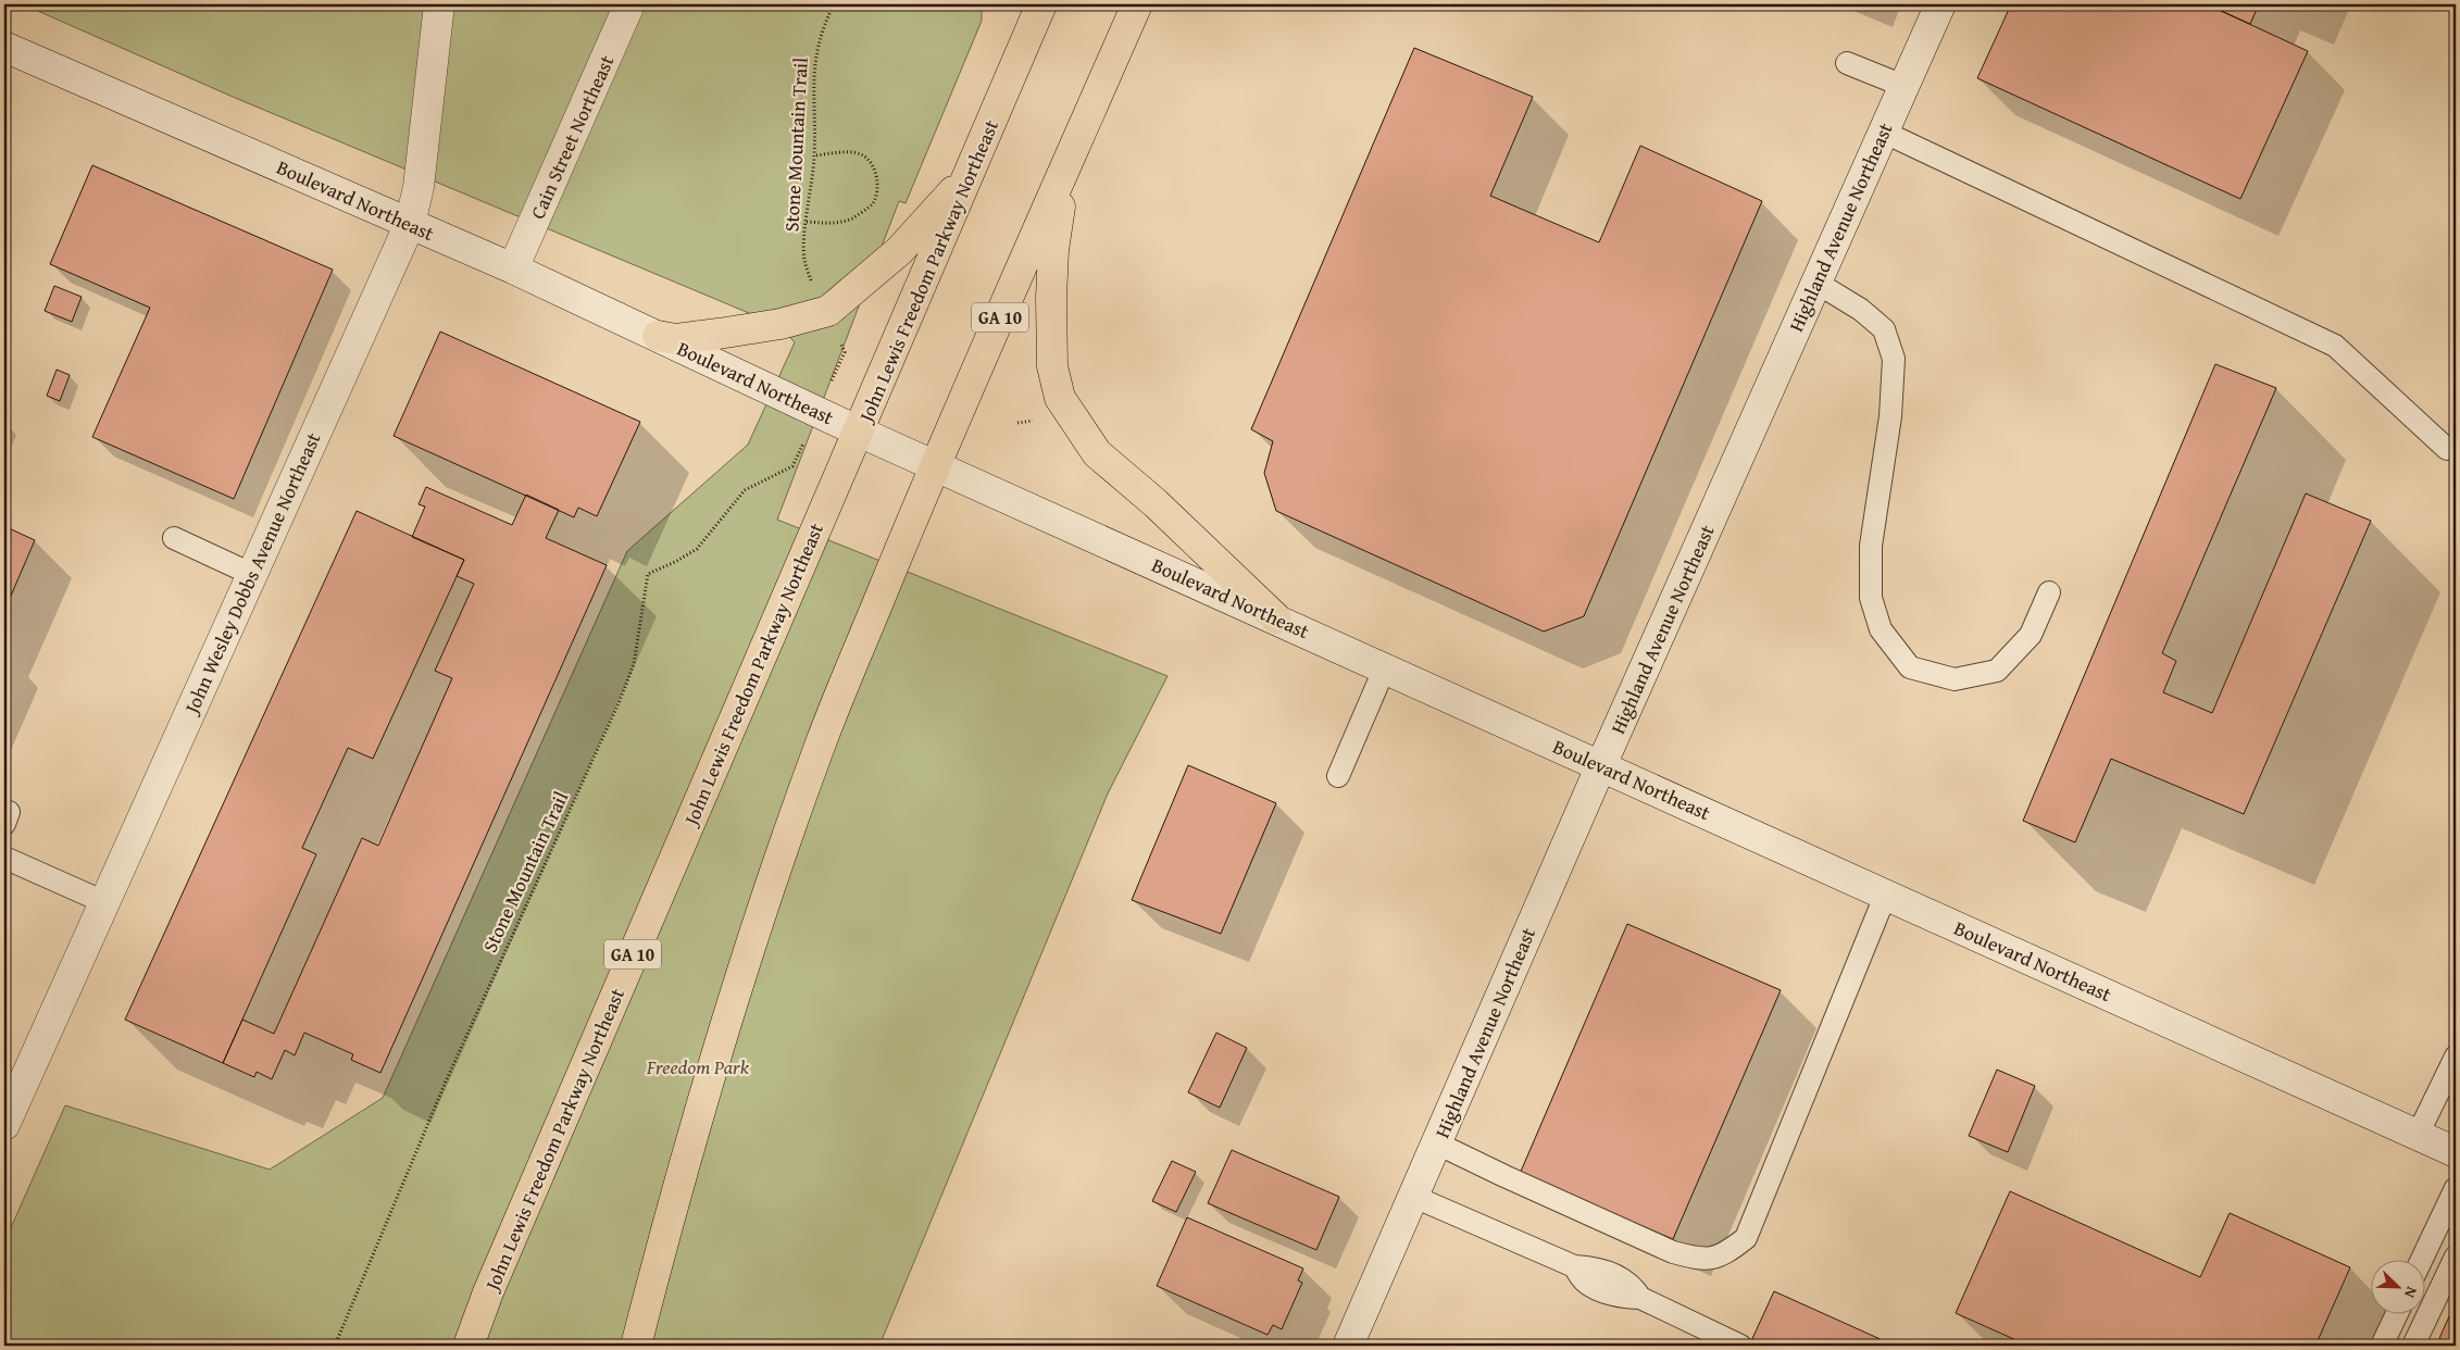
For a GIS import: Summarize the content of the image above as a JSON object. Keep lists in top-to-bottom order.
{
  "streets": {
    "highway": ["John Lewis Freedom Parkway Northeast", "GA 10"],
    "main road": [
      "Cain Street Northeast",
      "Boulevard Northeast",
      "Highland Avenue Northeast",
      "John Wesley Dobbs Avenue Northeast"
    ],
    "path": ["Stone Mountain Trail"]
  },
  "crossings": [
    ["Cain Street Northeast", "Boulevard Northeast"],
    ["Boulevard Northeast", "Highland Avenue Northeast"],
    ["Boulevard Northeast", "John Lewis Freedom Parkway Northeast"],
    ["Boulevard Northeast", "GA 10"],
    ["Boulevard Northeast", "John Wesley Dobbs Avenue Northeast"]
  ],
  "parks": ["Freedom Park"],
  "north": "bottom right"
}
